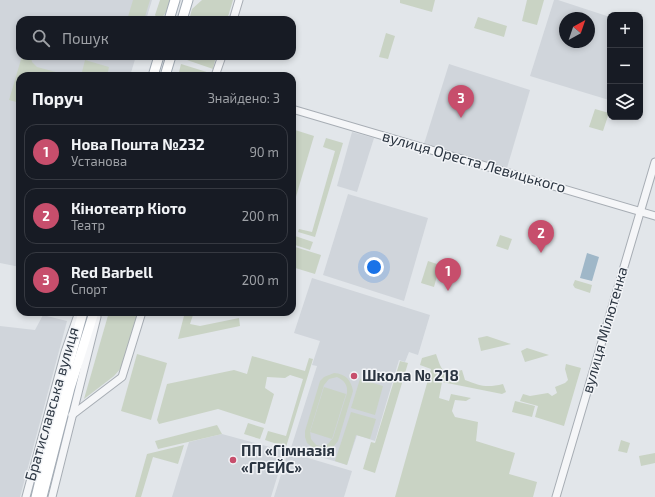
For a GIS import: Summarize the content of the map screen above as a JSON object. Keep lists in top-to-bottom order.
{
  "streets": {
    "main road": ["Братиславська вулиця"],
    "street": ["вулиця Ореста Левицького", "вулиця Мілютенка"]
  },
  "crossings": [
    ["вулиця Ореста Левицького", "вулиця Мілютенка"]
  ],
  "places": ["Школа № 218", "ПП «Гімназія «ГРЕЙС»"],
  "north": "top right",
  "page": {
    "map_buttons": ["+", "−"],
    "search": "Пошук",
    "heading": ["Поруч", "Знайдено: 3"],
    "pins": ["3", "2", "1"],
    "list": [
      {
        "mark": "1",
        "name": "Нова Пошта №232",
        "note": "Установа",
        "value": "90 m"
      },
      {
        "mark": "2",
        "name": "Кінотеатр Кіото",
        "note": "Театр",
        "value": "200 m"
      },
      {
        "mark": "3",
        "name": "Red Barbell",
        "note": "Спорт",
        "value": "200 m"
      }
    ]
  }
}
